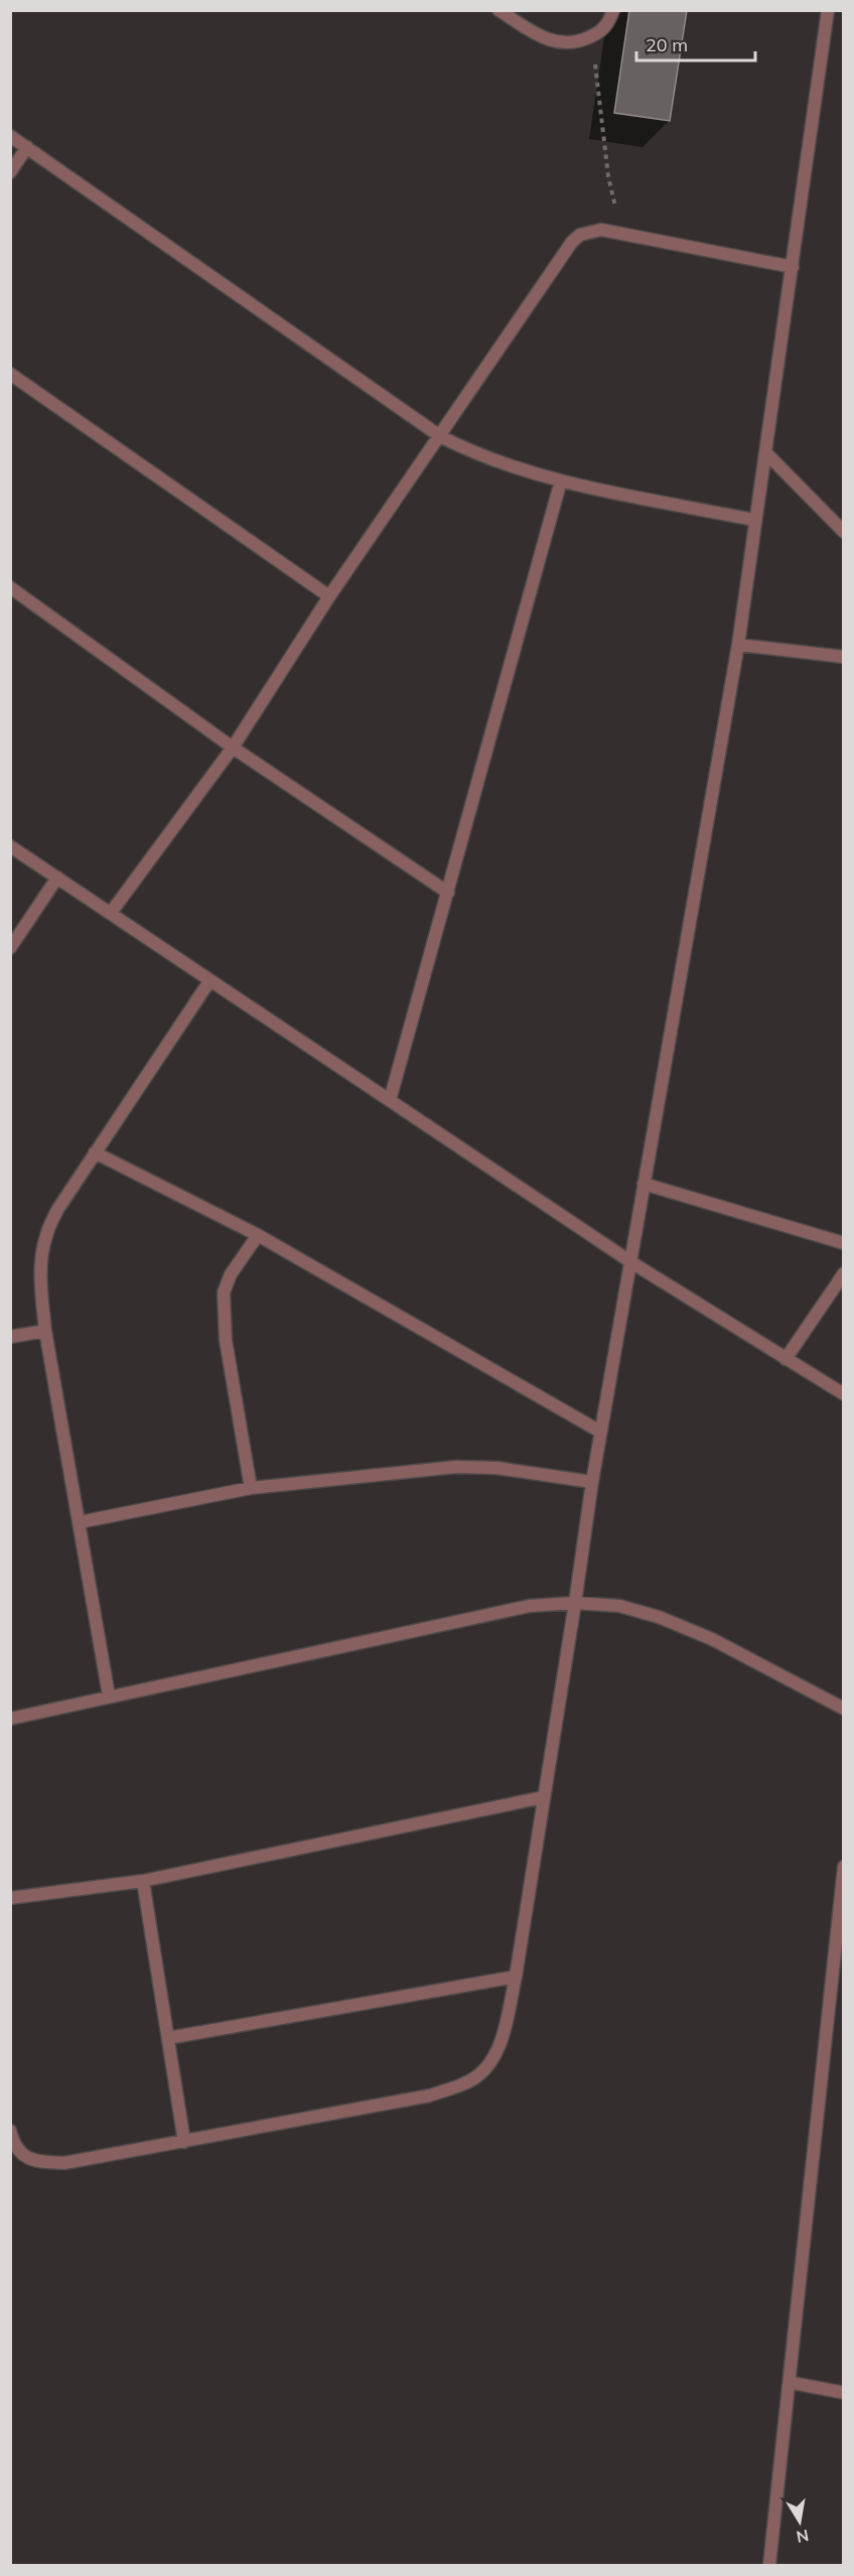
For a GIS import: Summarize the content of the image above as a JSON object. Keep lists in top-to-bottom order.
{
  "scale_bar": "20 m",
  "north": "bottom"
}
